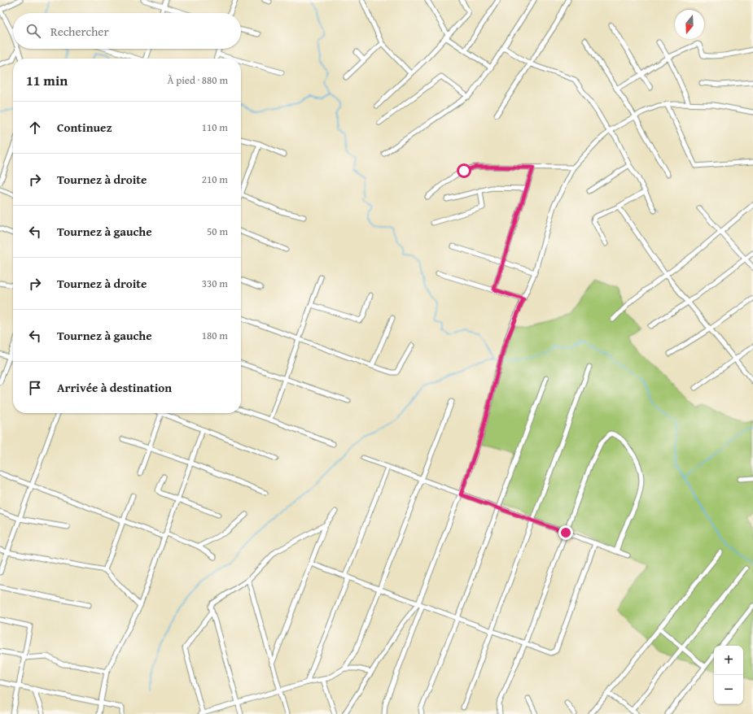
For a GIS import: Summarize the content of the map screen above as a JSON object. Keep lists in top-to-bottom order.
{
  "north": "bottom",
  "page": {
    "search": "Rechercher",
    "heading": ["11 min", "À pied · 880 m"],
    "list": [
      ["Continuez", "110 m"],
      ["Tournez à droite", "210 m"],
      ["Tournez à gauche", "50 m"],
      ["Tournez à droite", "330 m"],
      ["Tournez à gauche", "180 m"],
      "Arrivée à destination"
    ],
    "map_buttons": ["+", "−"]
  }
}
